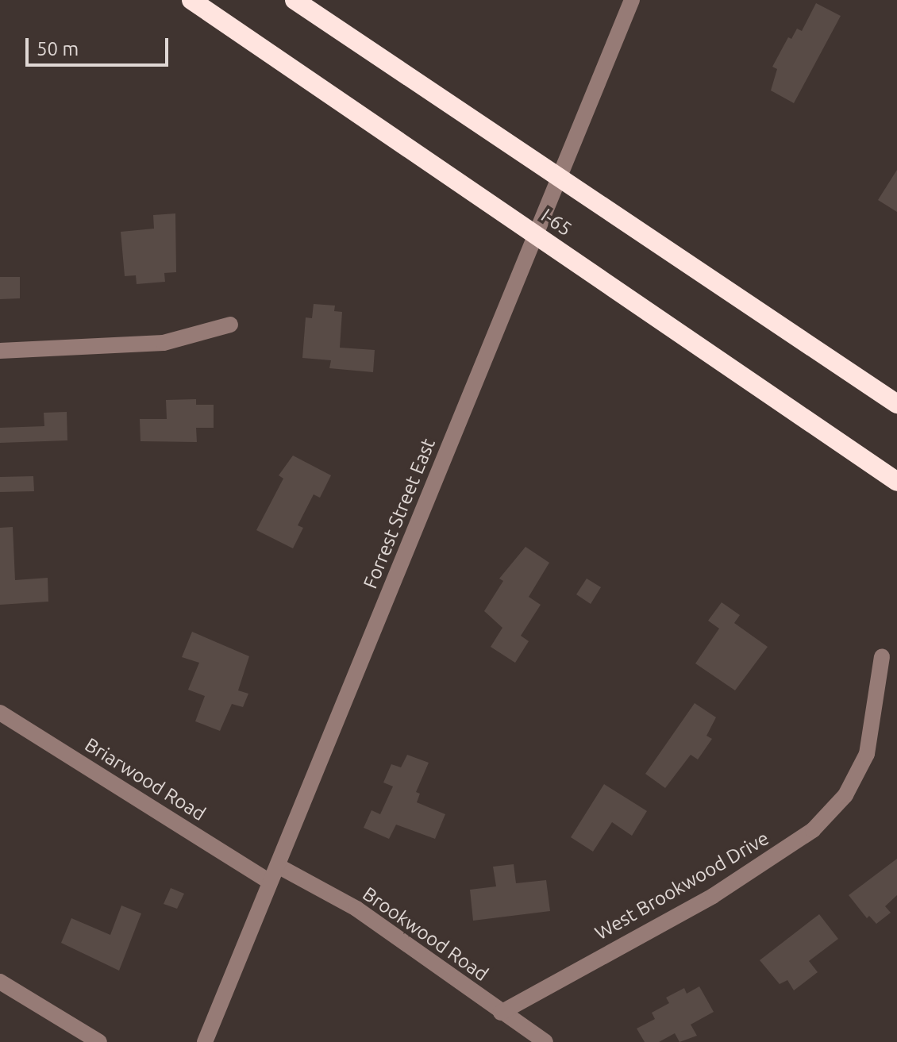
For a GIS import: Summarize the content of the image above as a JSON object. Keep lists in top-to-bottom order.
{
  "streets": {
    "highway": ["I-65"],
    "street": [
      "Forrest Street East",
      "Briarwood Road",
      "West Brookwood Drive",
      "Brookwood Road"
    ]
  },
  "crossings": [
    ["Forrest Street East", "Briarwood Road"],
    ["Forrest Street East", "Brookwood Road"],
    ["West Brookwood Drive", "Brookwood Road"]
  ],
  "scale_bar": "50 m"
}
